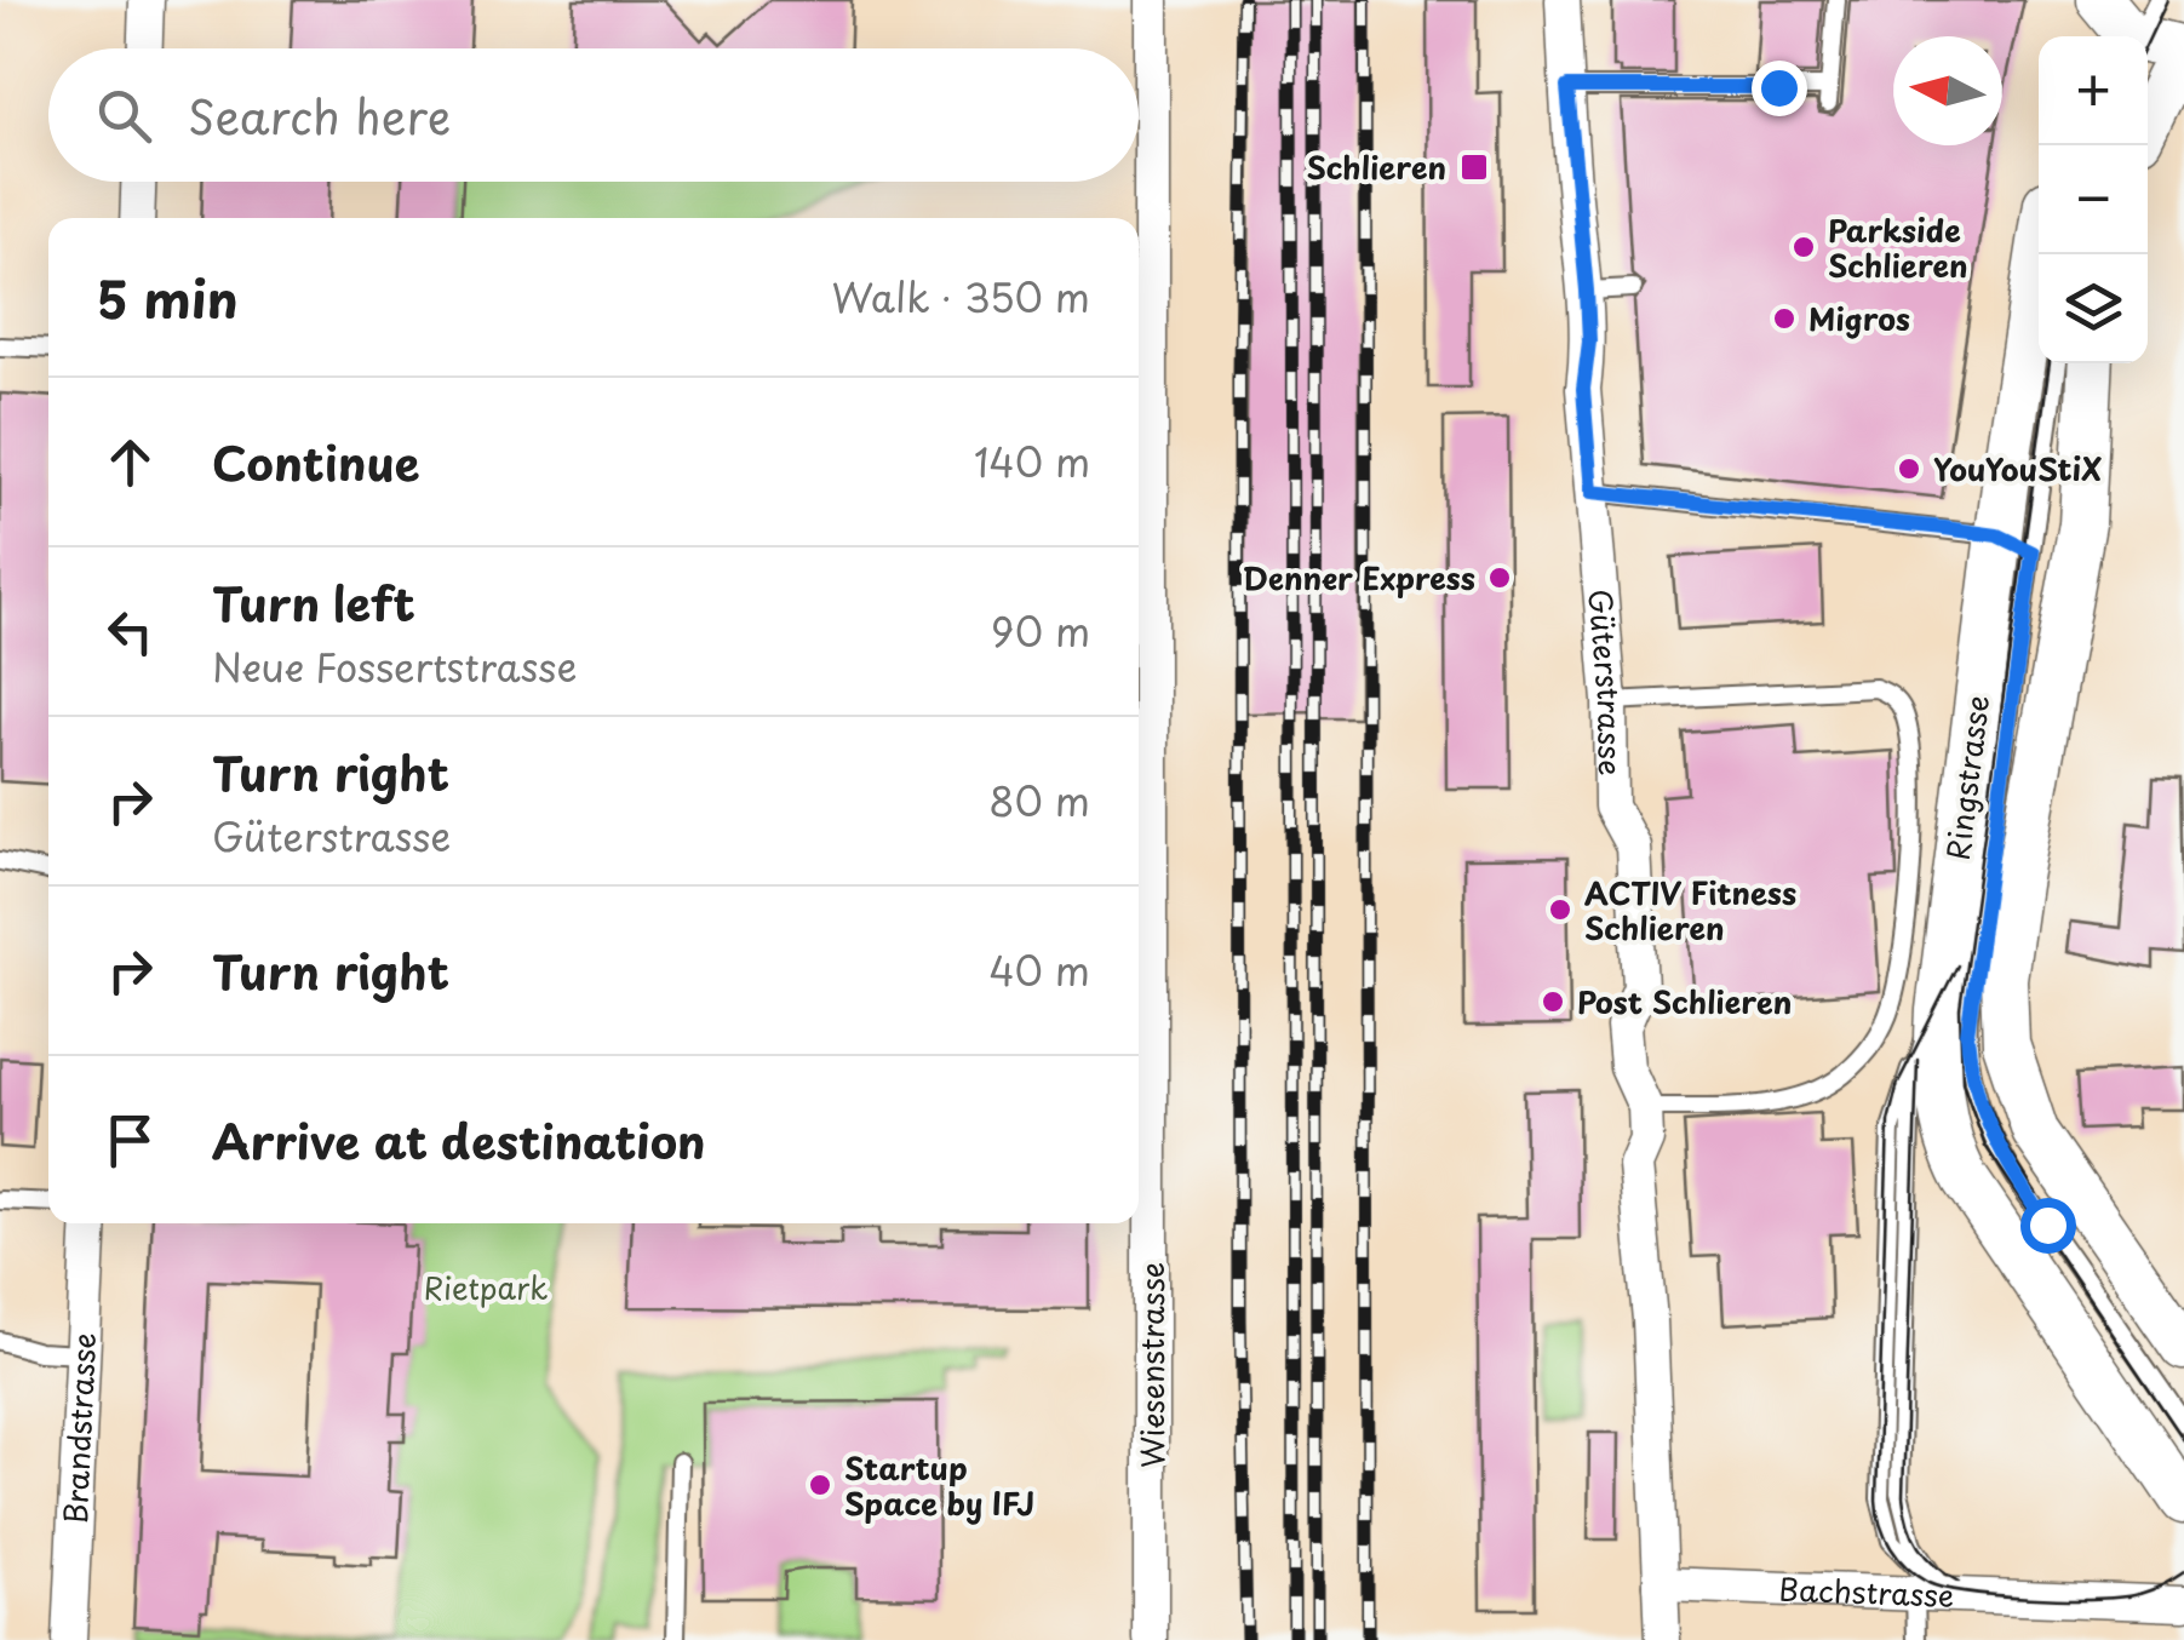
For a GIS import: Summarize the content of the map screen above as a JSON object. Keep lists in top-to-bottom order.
{
  "streets": {
    "main road": ["Ringstrasse"],
    "street": [
      "Güterstrasse",
      "Wiesenstrasse",
      "Brandstrasse",
      "Bachstrasse"
    ]
  },
  "crossings": [
    ["Güterstrasse", "Bachstrasse"]
  ],
  "parks": ["Rietpark"],
  "places": {
    "transit": ["Schlieren"],
    "other": [
      "Parkside Schlieren",
      "Migros",
      "YouYouStiX",
      "Denner Express",
      "ACTIV Fitness Schlieren",
      "Post Schlieren",
      "Startup Space by IFJ"
    ]
  },
  "north": "left",
  "page": {
    "map_buttons": ["+", "−"],
    "search": "Search here",
    "heading": ["5 min", "Walk · 350 m"],
    "list": [
      ["Continue", "140 m"],
      ["Turn left", "Neue Fossertstrasse", "90 m"],
      ["Turn right", "Güterstrasse", "80 m"],
      ["Turn right", "40 m"],
      "Arrive at destination"
    ]
  }
}
